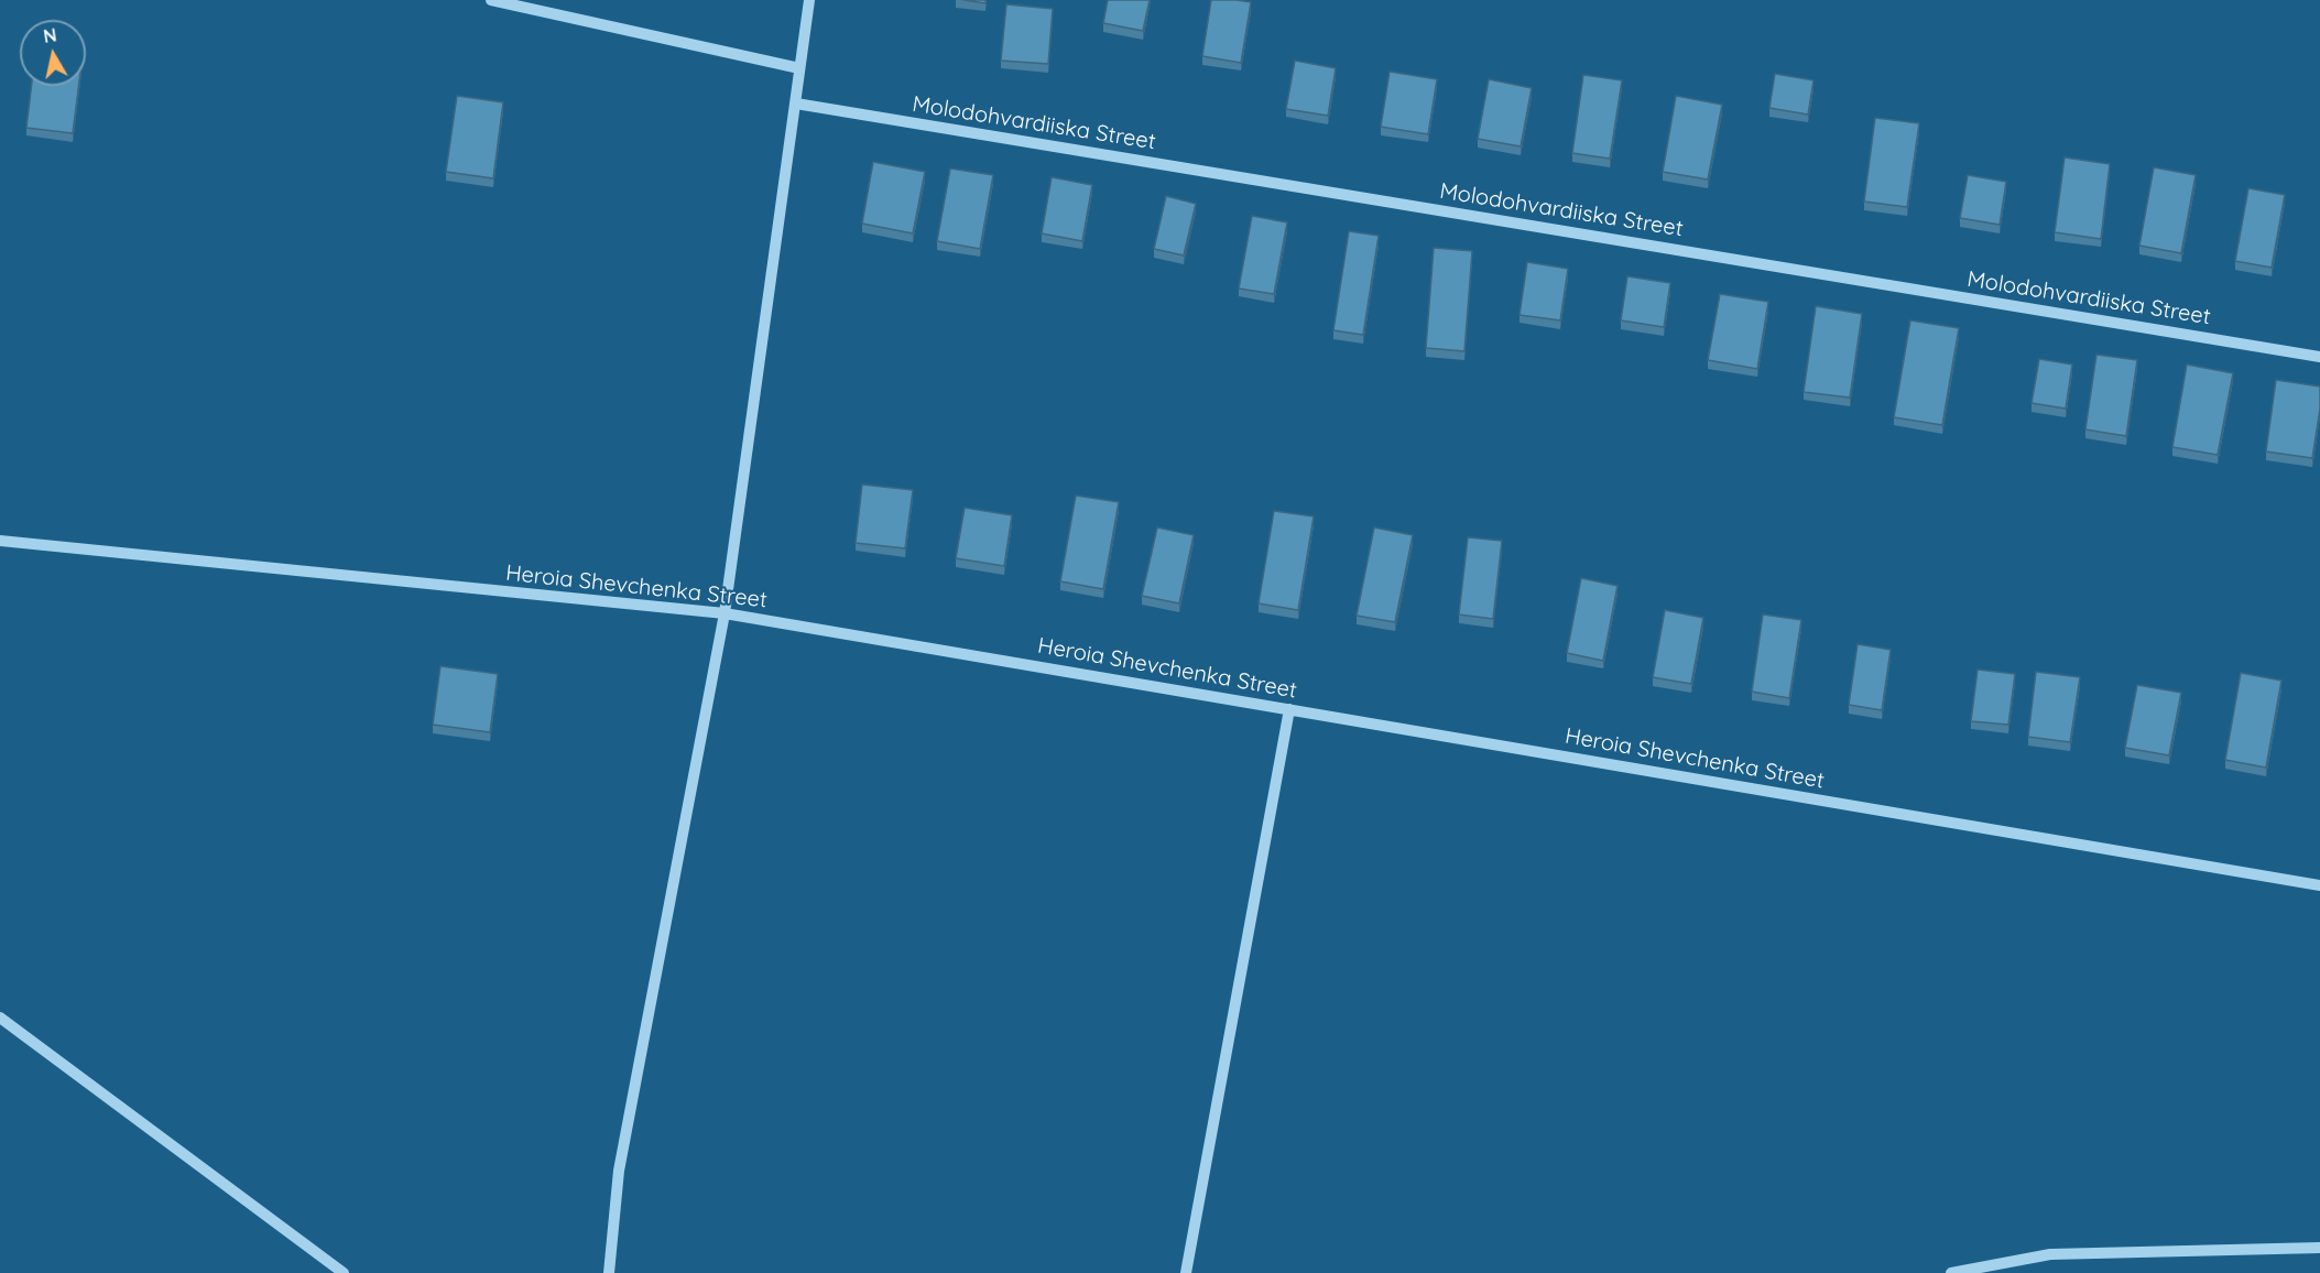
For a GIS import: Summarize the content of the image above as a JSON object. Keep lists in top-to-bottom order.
{
  "streets": {
    "street": ["Molodohvardiiska Street", "Heroia Shevchenka Street"]
  },
  "north": "top"
}
